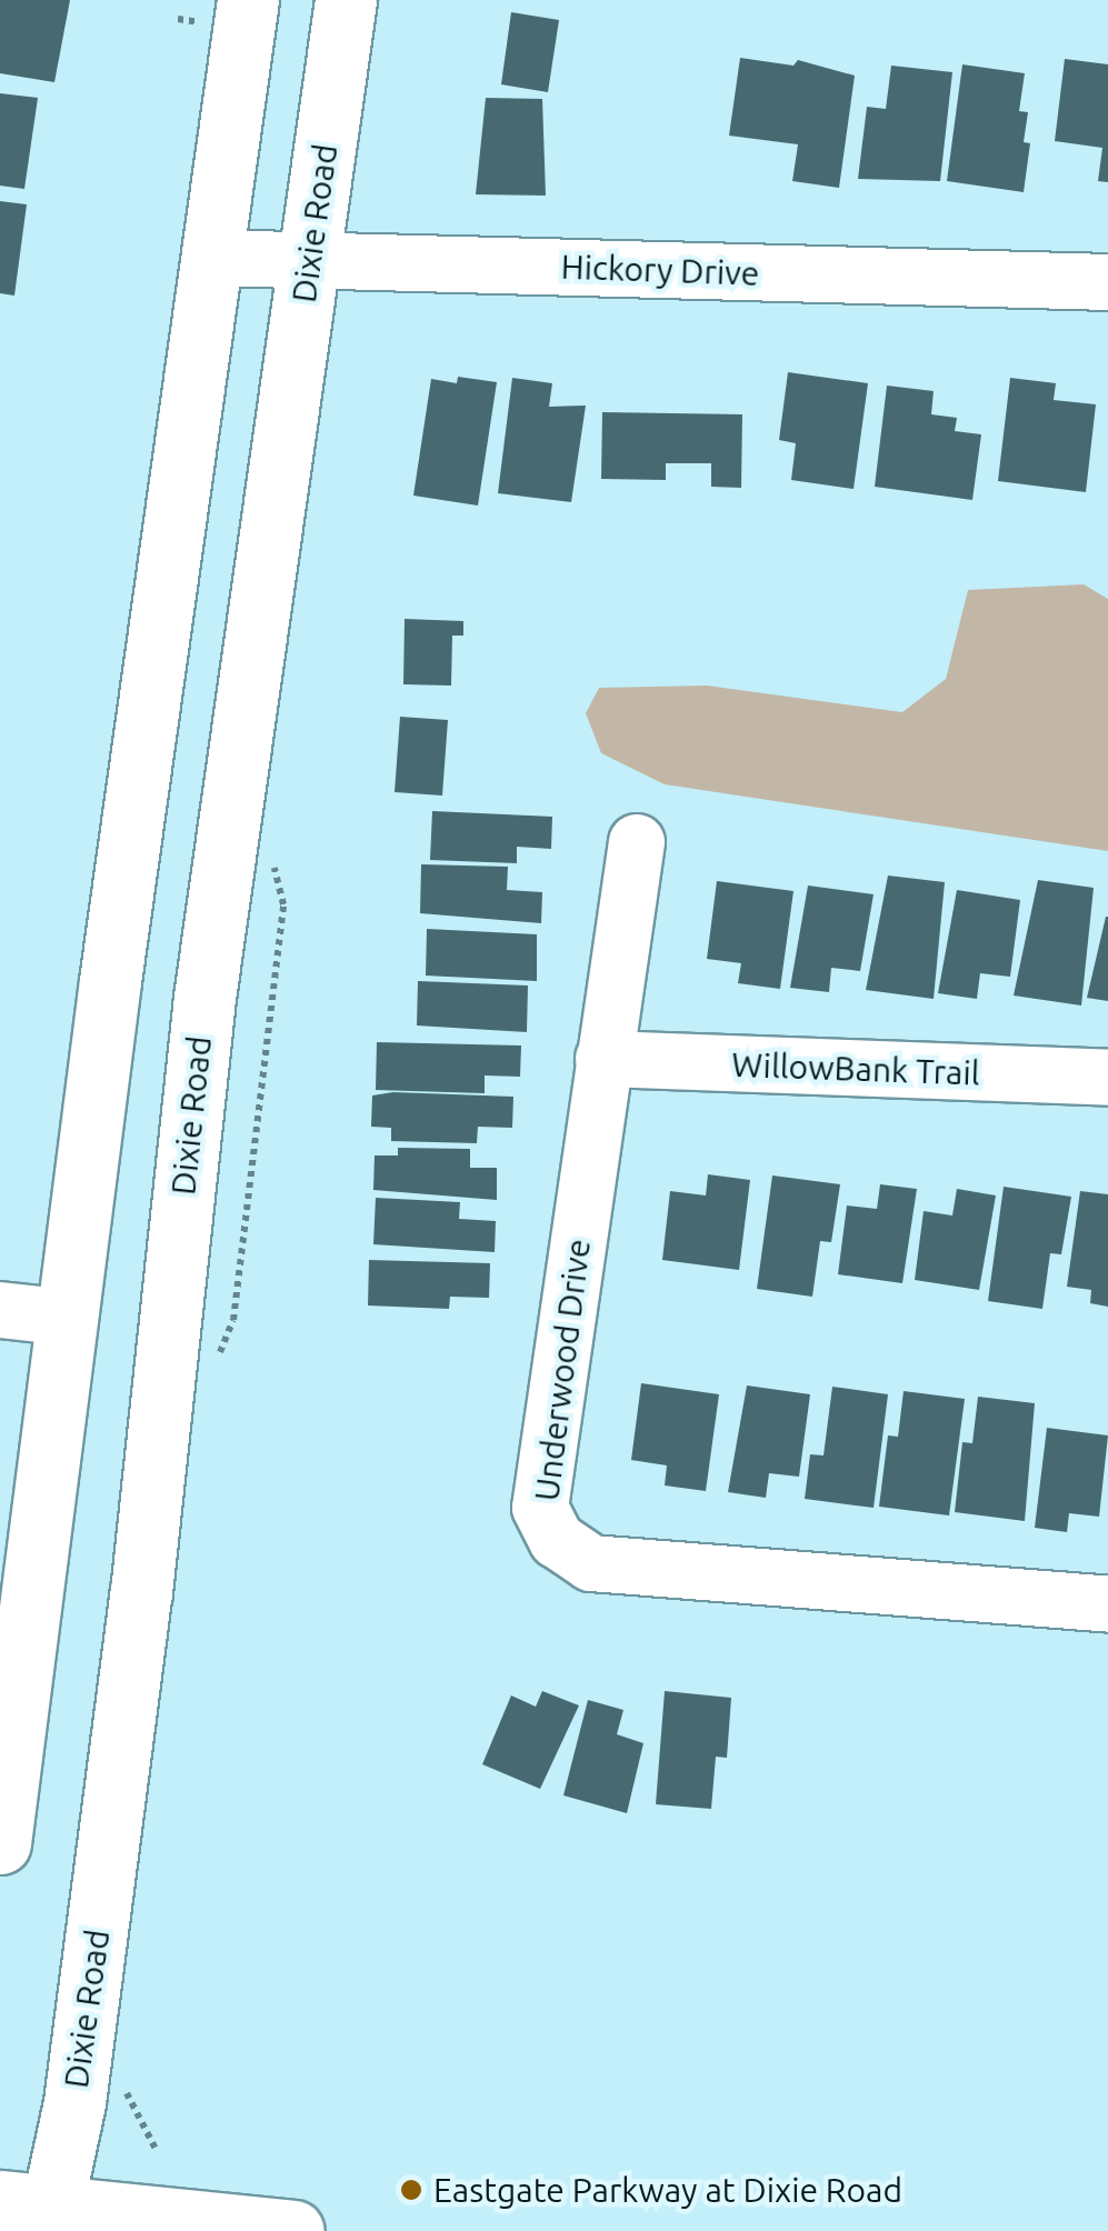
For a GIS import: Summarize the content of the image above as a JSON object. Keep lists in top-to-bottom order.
{
  "streets": {
    "main road": ["Dixie Road"],
    "street": ["Hickory Drive", "WillowBank Trail", "Underwood Drive"]
  },
  "crossings": [
    ["Dixie Road", "Hickory Drive"],
    ["WillowBank Trail", "Underwood Drive"]
  ],
  "places": ["Eastgate Parkway at Dixie Road"]
}
